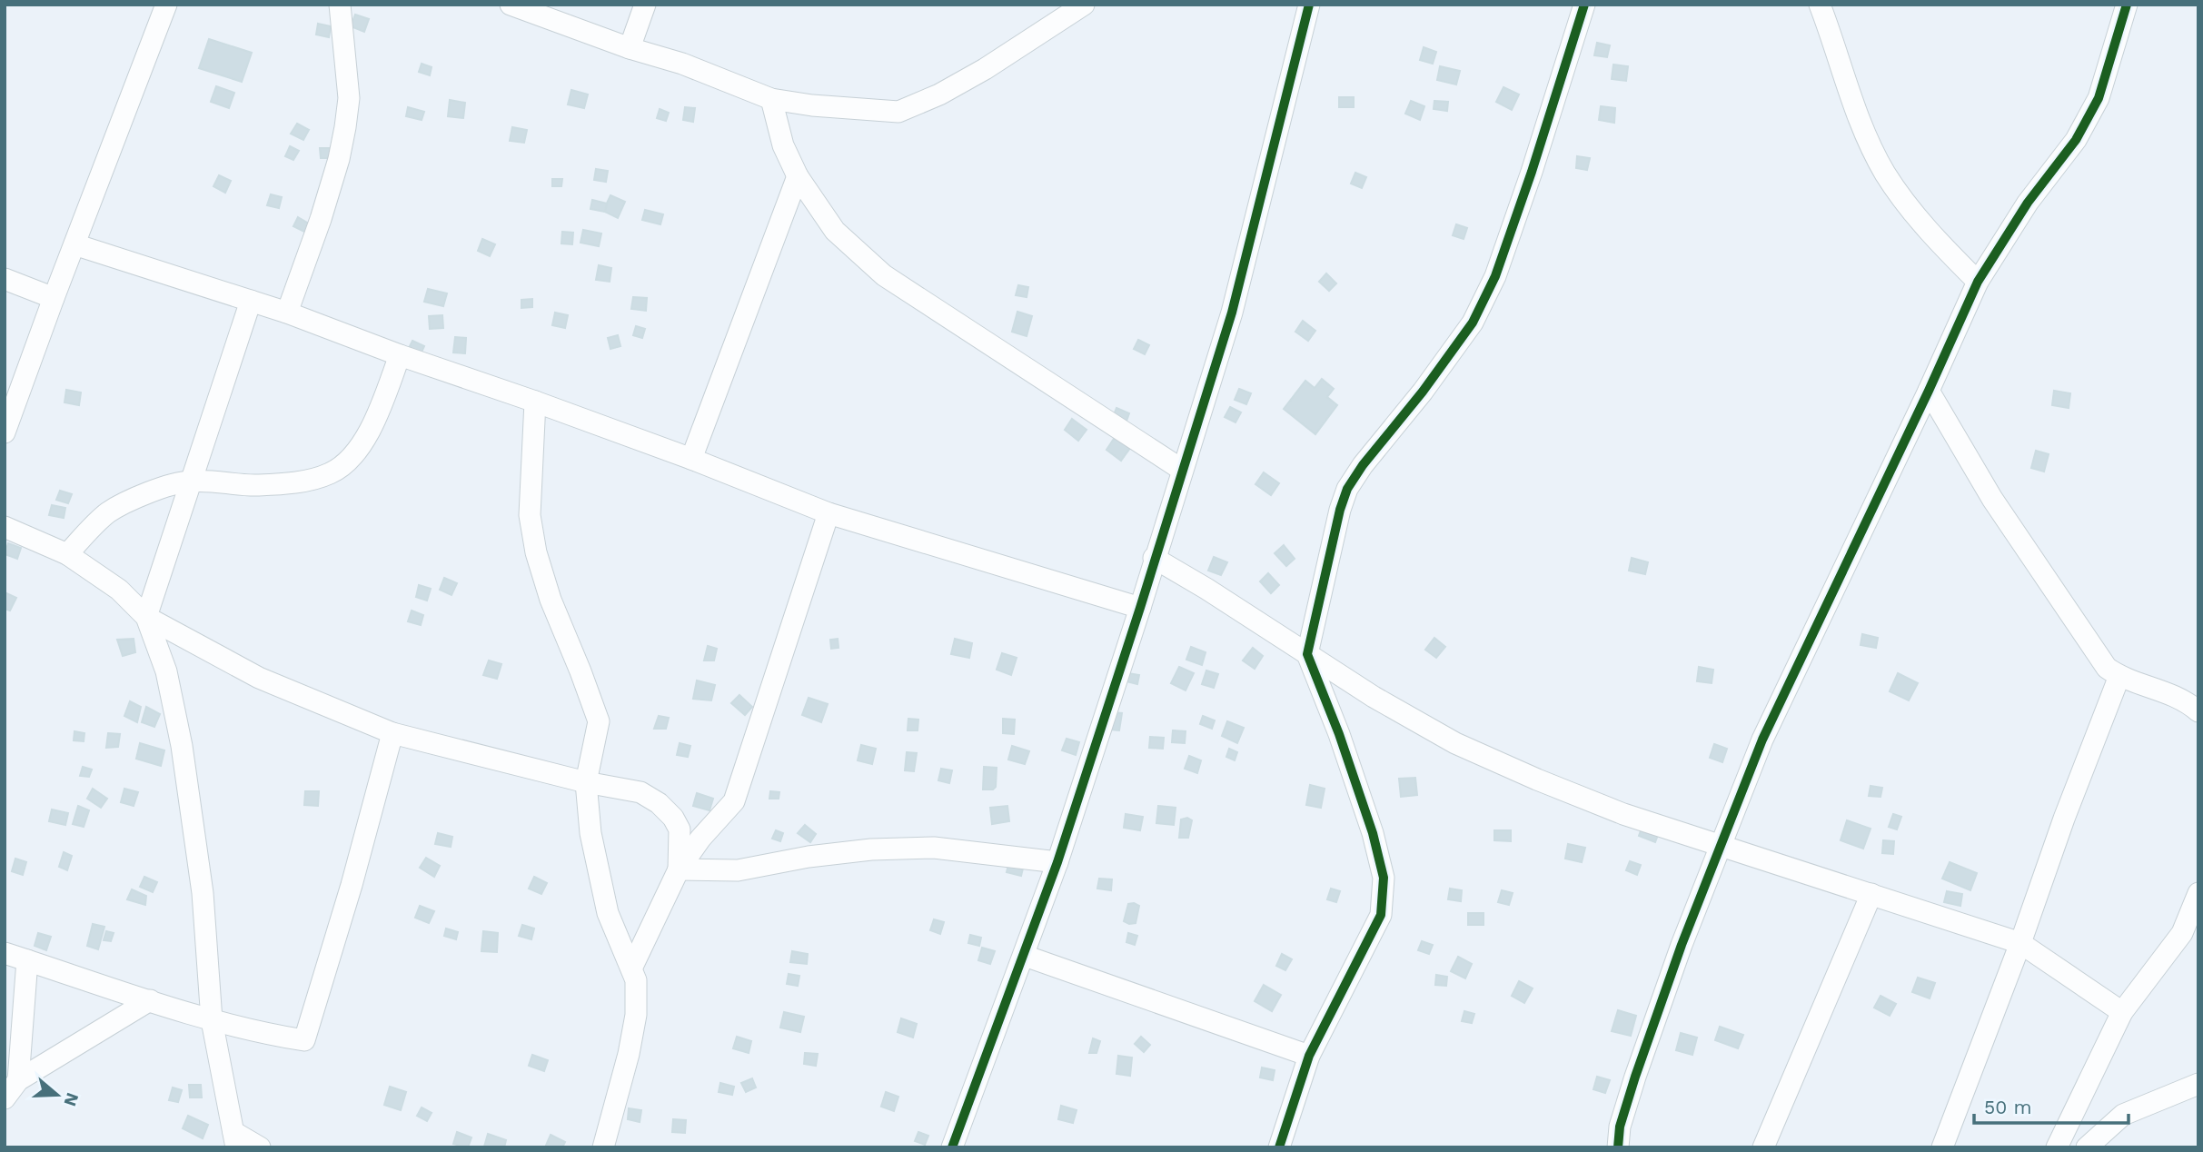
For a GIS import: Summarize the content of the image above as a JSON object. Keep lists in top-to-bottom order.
{
  "scale_bar": "50 m",
  "north": "right"
}
